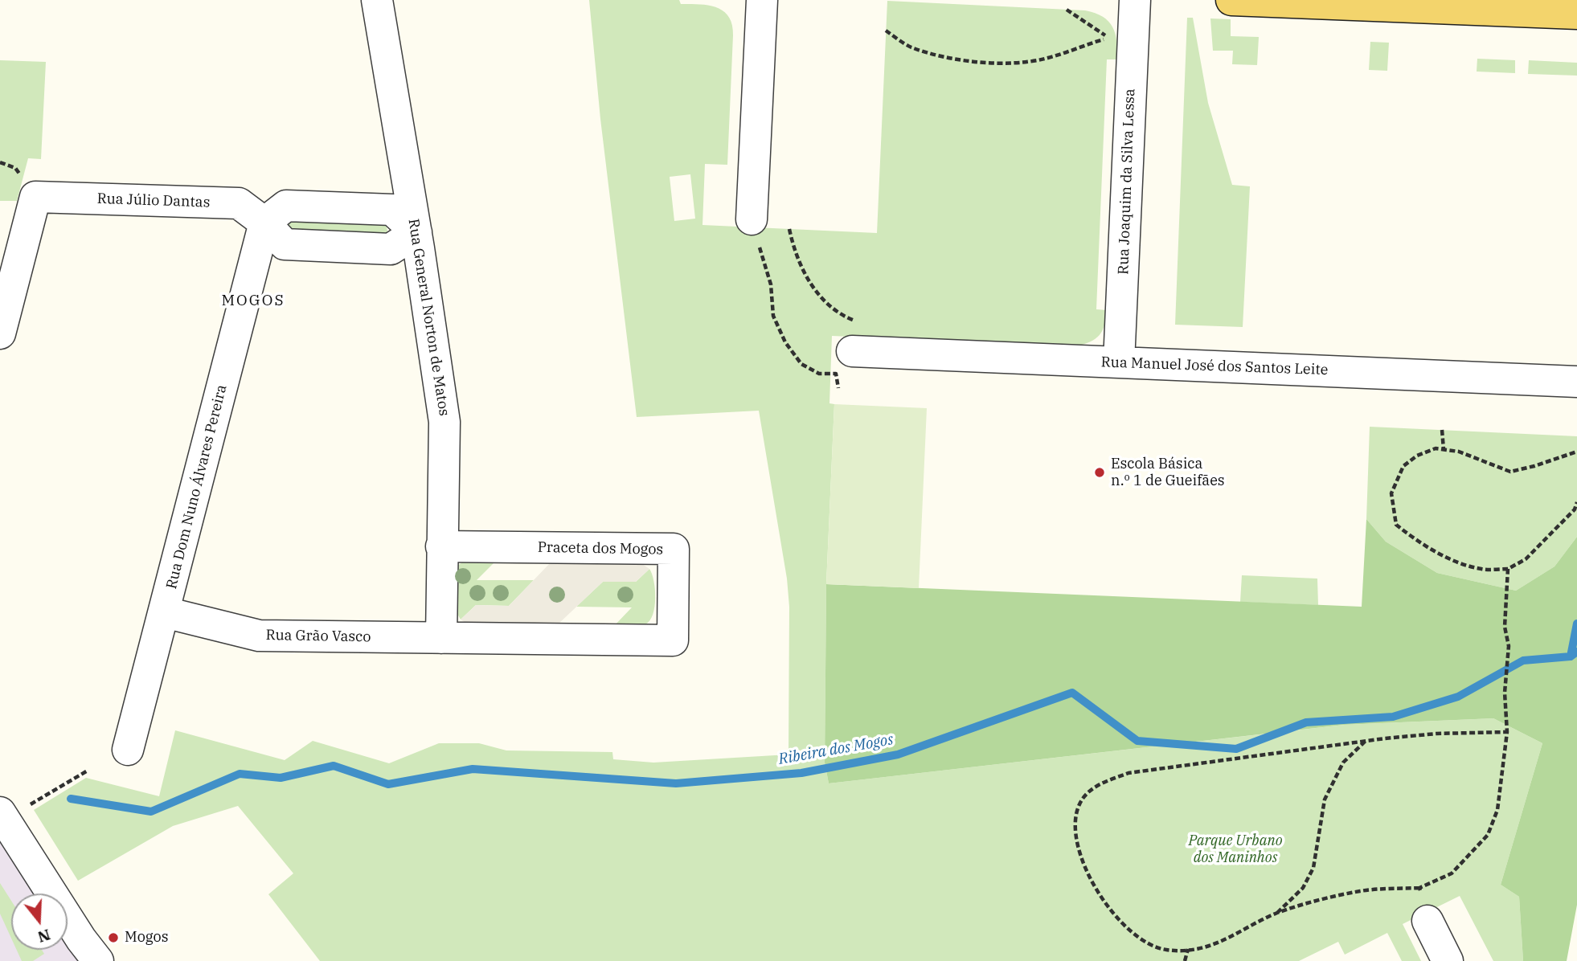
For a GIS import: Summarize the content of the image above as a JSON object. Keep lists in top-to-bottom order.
{
  "streets": {
    "street": [
      "Rua Joaquim da Silva Lessa",
      "Rua Júlio Dantas",
      "Rua General Norton de Matos",
      "Rua Manuel José dos Santos Leite",
      "Rua Dom Nuno Álvares Pereira",
      "Praceta dos Mogos",
      "Rua Grão Vasco"
    ]
  },
  "crossings": [
    ["Rua Joaquim da Silva Lessa", "Rua Manuel José dos Santos Leite"],
    ["Rua Júlio Dantas", "Rua Dom Nuno Álvares Pereira"],
    ["Rua General Norton de Matos", "Praceta dos Mogos"],
    ["Rua General Norton de Matos", "Rua Grão Vasco"],
    ["Rua Dom Nuno Álvares Pereira", "Rua Grão Vasco"],
    ["Praceta dos Mogos", "Rua Grão Vasco"]
  ],
  "districts": ["MOGOS"],
  "water": ["Ribeira dos Mogos"],
  "parks": ["Parque Urbano dos Maninhos"],
  "places": ["Escola Básica n.º 1 de Gueifães", "Mogos"],
  "north": "bottom"
}
